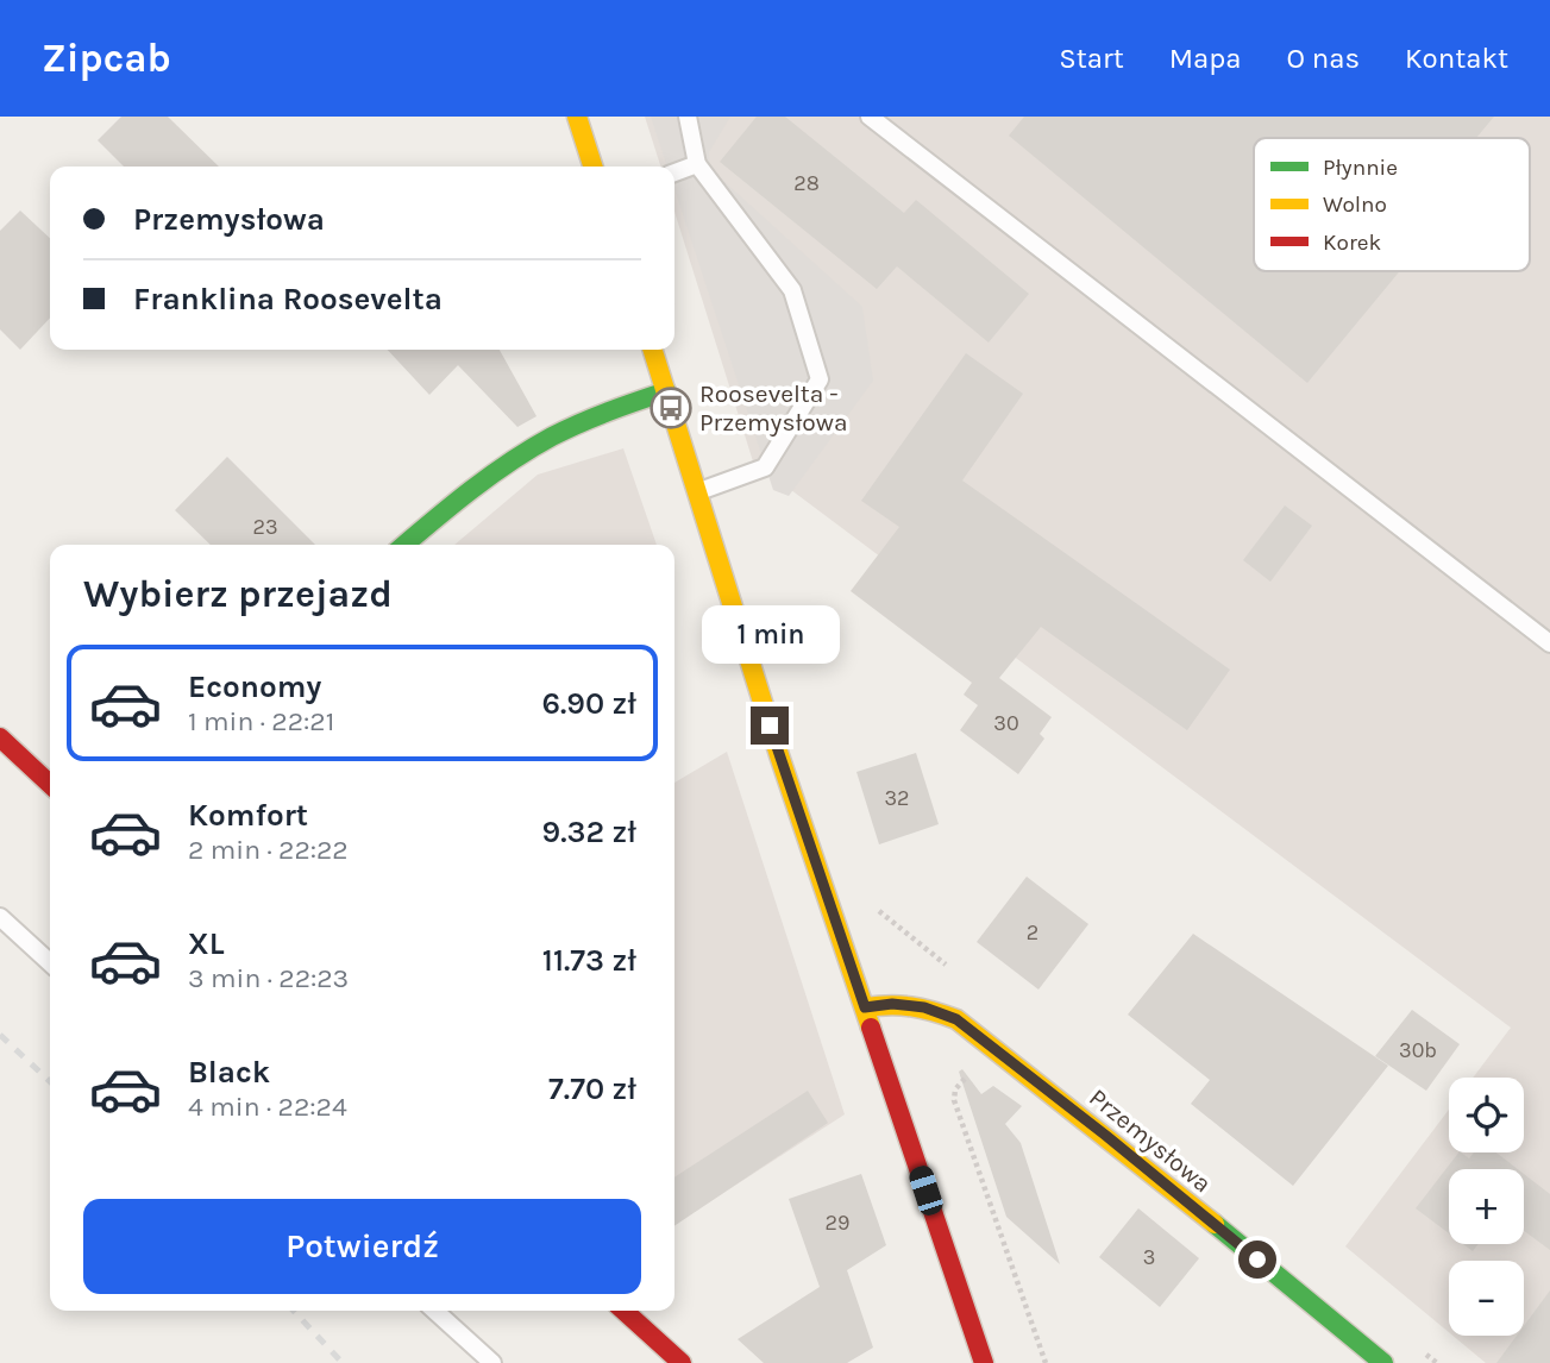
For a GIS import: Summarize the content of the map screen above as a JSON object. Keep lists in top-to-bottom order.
{
  "streets": {
    "street": ["Przemysłowa"]
  },
  "places": {
    "bus stop": ["Roosevelta - Przemysłowa"]
  },
  "house_numbers": [
    "28",
    "23",
    "30",
    "32",
    "2",
    "30b",
    "29",
    "3"
  ],
  "legend": ["Płynnie", "Wolno", "Korek"],
  "page": {
    "header": "Zipcab",
    "nav": [
      "Start",
      "Mapa",
      "O nas",
      "Kontakt"
    ],
    "banner": ["Przemysłowa", "Franklina Roosevelta"],
    "heading": "Wybierz przejazd",
    "bubble": "1 min",
    "list": [
      {
        "name": "Economy",
        "note": "1 min · 22:21",
        "value": "6.90 zł"
      },
      {
        "name": "Komfort",
        "note": "2 min · 22:22",
        "value": "9.32 zł"
      },
      {
        "name": "XL",
        "note": "3 min · 22:23",
        "value": "11.73 zł"
      },
      {
        "name": "Black",
        "note": "4 min · 22:24",
        "value": "7.70 zł"
      }
    ],
    "map_buttons": ["+", "−"],
    "buttons": "Potwierdź"
  }
}
